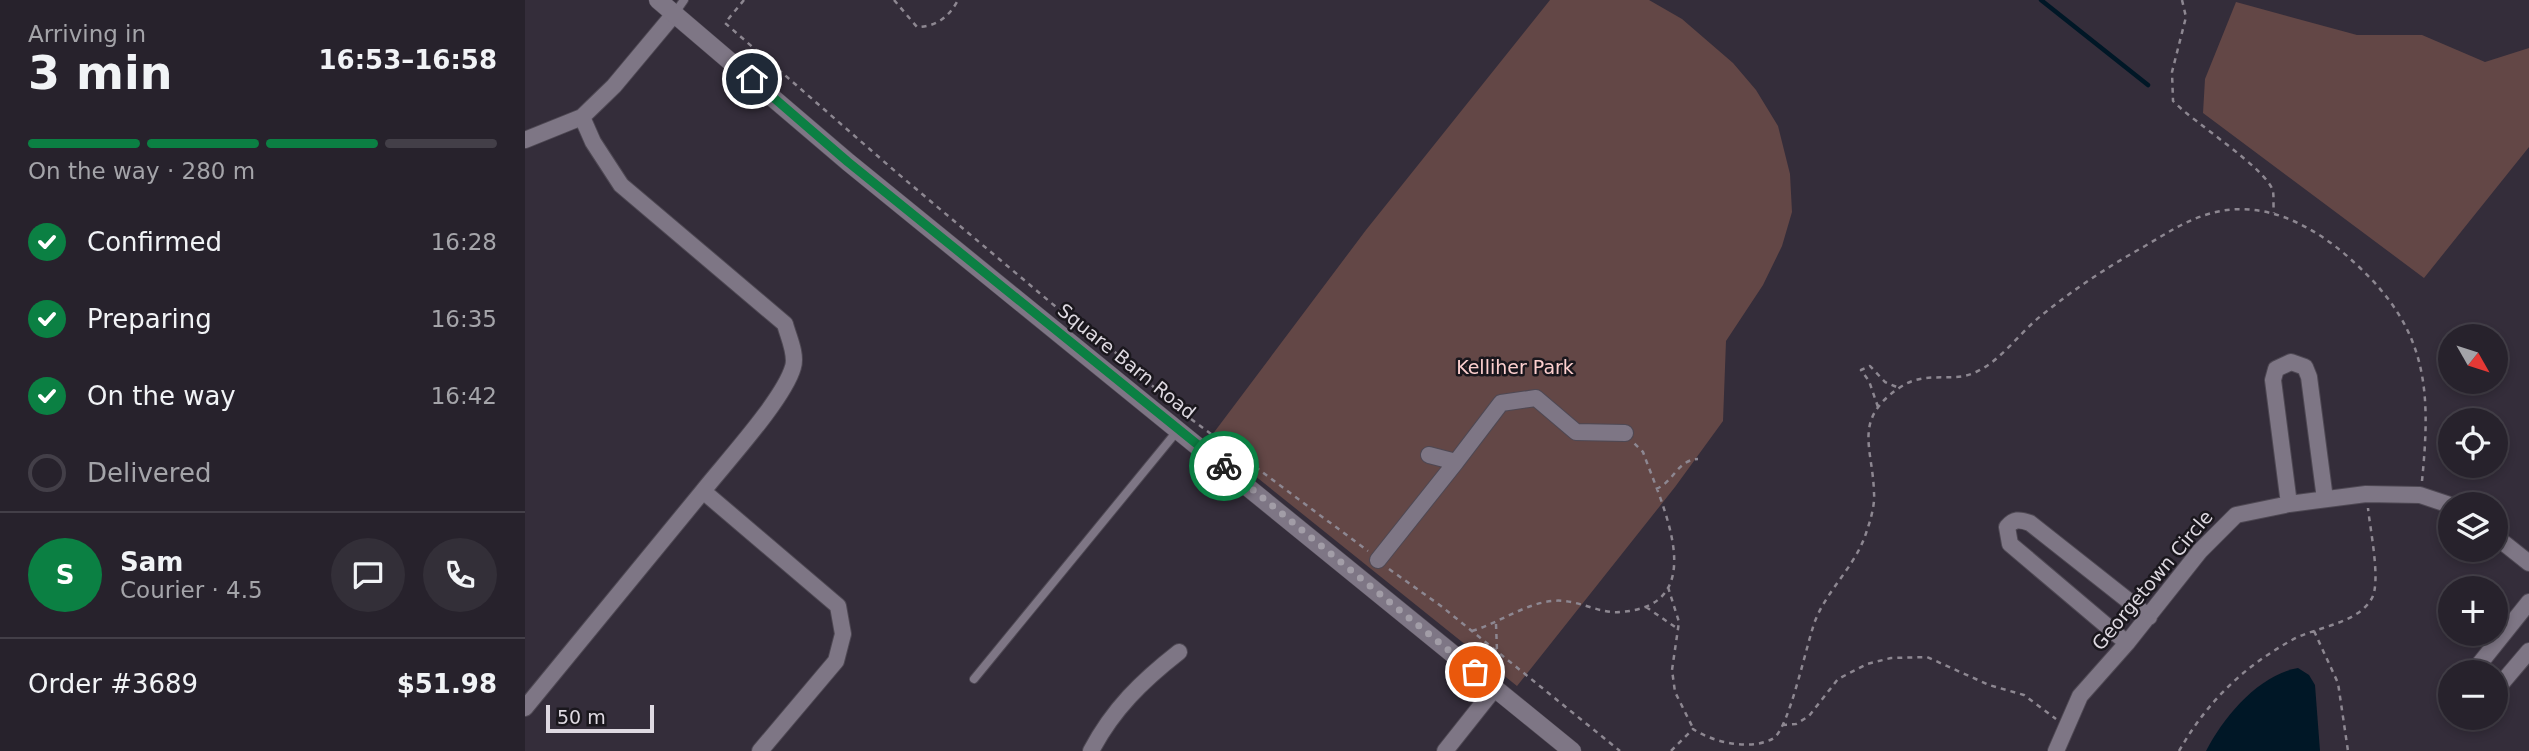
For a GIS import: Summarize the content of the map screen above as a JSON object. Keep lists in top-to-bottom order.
{
  "streets": {
    "street": ["Square Barn Road", "Georgetown Circle"]
  },
  "parks": ["Kelliher Park"],
  "scale_bar": "50 m",
  "north": "bottom right",
  "page": {
    "heading": ["3 min", "Arriving in", "16:53–16:58"],
    "panel": [
      "Sam",
      "Courier · 4.5",
      "Order #3689",
      "$51.98"
    ],
    "bar": "On the way · 280 m",
    "list": [
      ["Confirmed", "16:28"],
      ["Preparing", "16:35"],
      ["On the way", "16:42"],
      "Delivered"
    ],
    "map_buttons": ["+", "−"],
    "round": "S",
    "scale": "50 m"
  }
}
